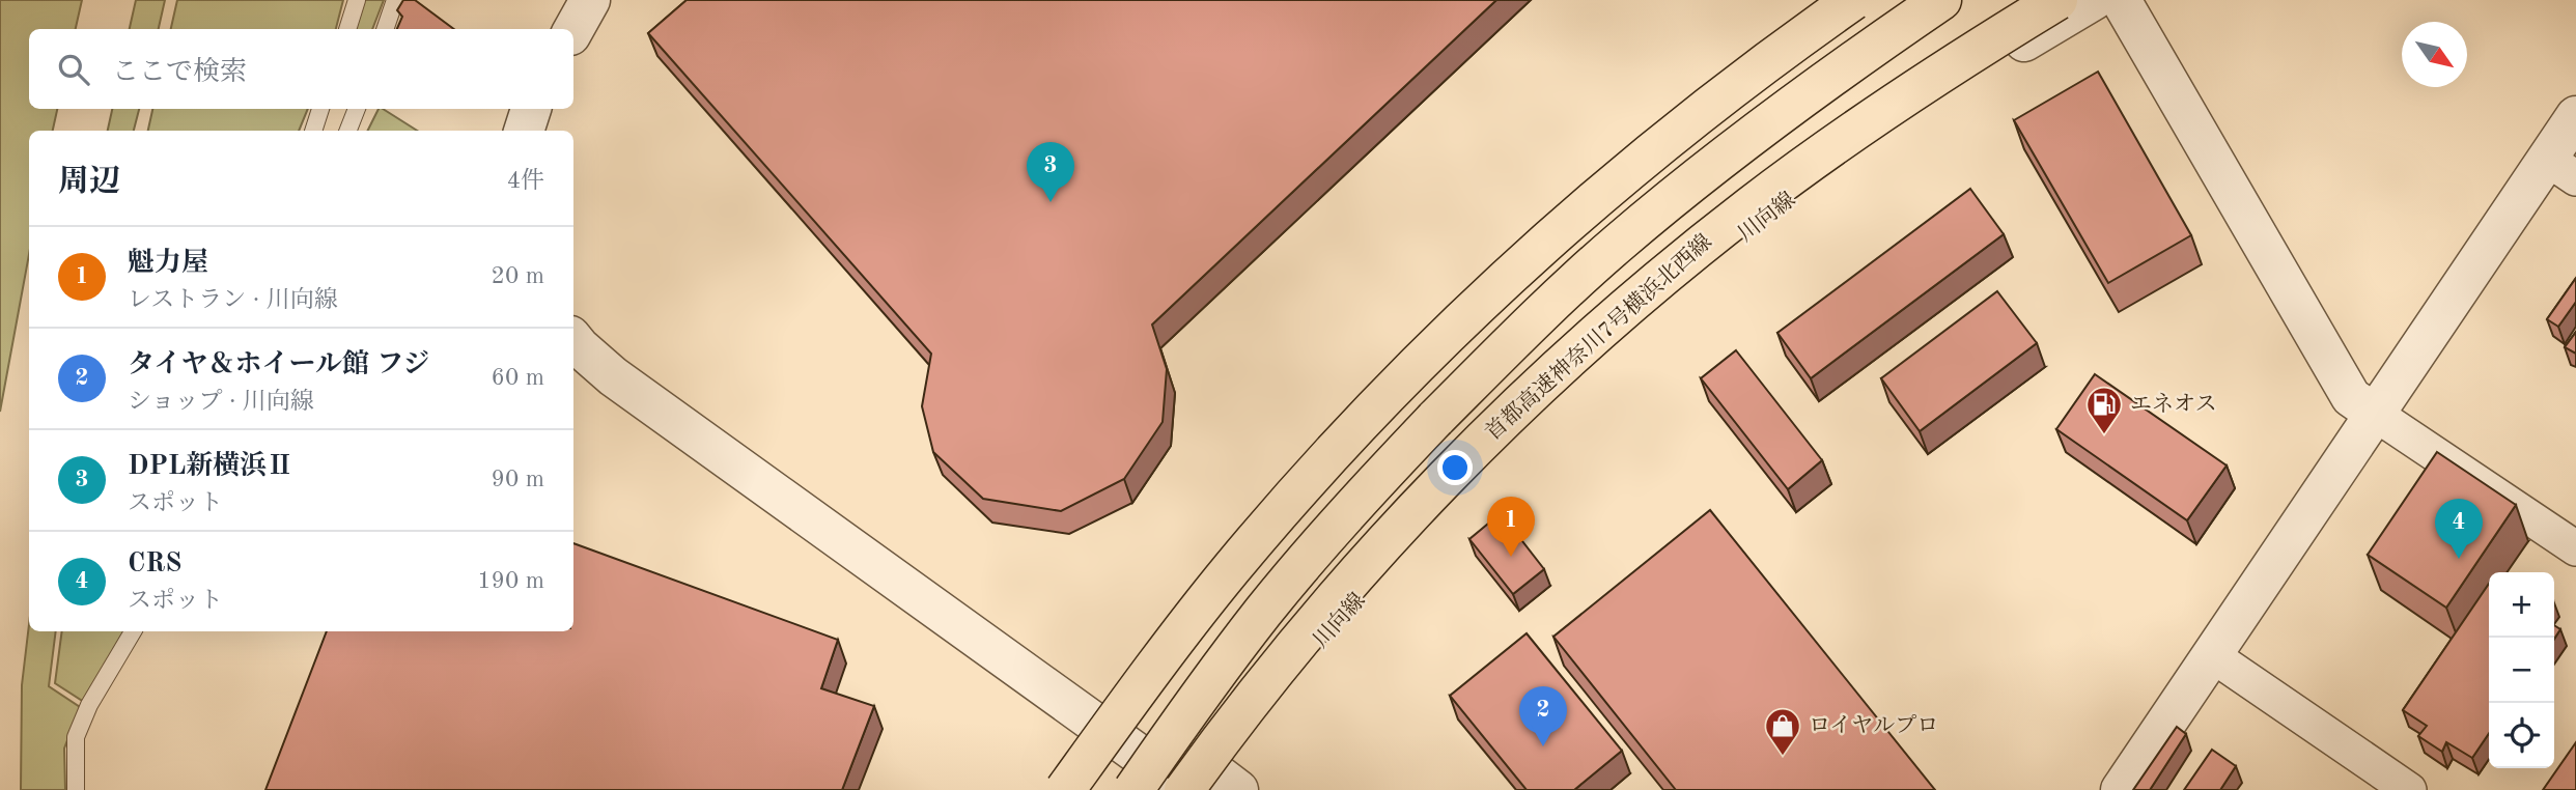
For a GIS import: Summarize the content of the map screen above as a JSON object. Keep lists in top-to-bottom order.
{
  "streets": {
    "highway": ["首都高速神奈川7号横浜北西線"],
    "street": ["川向線"]
  },
  "crossings": [
    ["川向線", "首都高速神奈川7号横浜北西線"]
  ],
  "places": {
    "fuel station": ["エネオス"],
    "shop": ["ロイヤルプロ"]
  },
  "north": "bottom right",
  "page": {
    "search": "ここで検索",
    "heading": ["周辺", "4件"],
    "pins": [
      "3",
      "1",
      "4",
      "2"
    ],
    "list": [
      {
        "mark": "1",
        "name": "魁力屋",
        "note": "レストラン · 川向線",
        "value": "20 m"
      },
      {
        "mark": "2",
        "name": "タイヤ＆ホイール館 フジ",
        "note": "ショップ · 川向線",
        "value": "60 m"
      },
      {
        "mark": "3",
        "name": "DPL新横浜Ⅱ",
        "note": "スポット",
        "value": "90 m"
      },
      {
        "mark": "4",
        "name": "CRS",
        "note": "スポット",
        "value": "190 m"
      }
    ],
    "map_buttons": ["+", "−"]
  }
}
